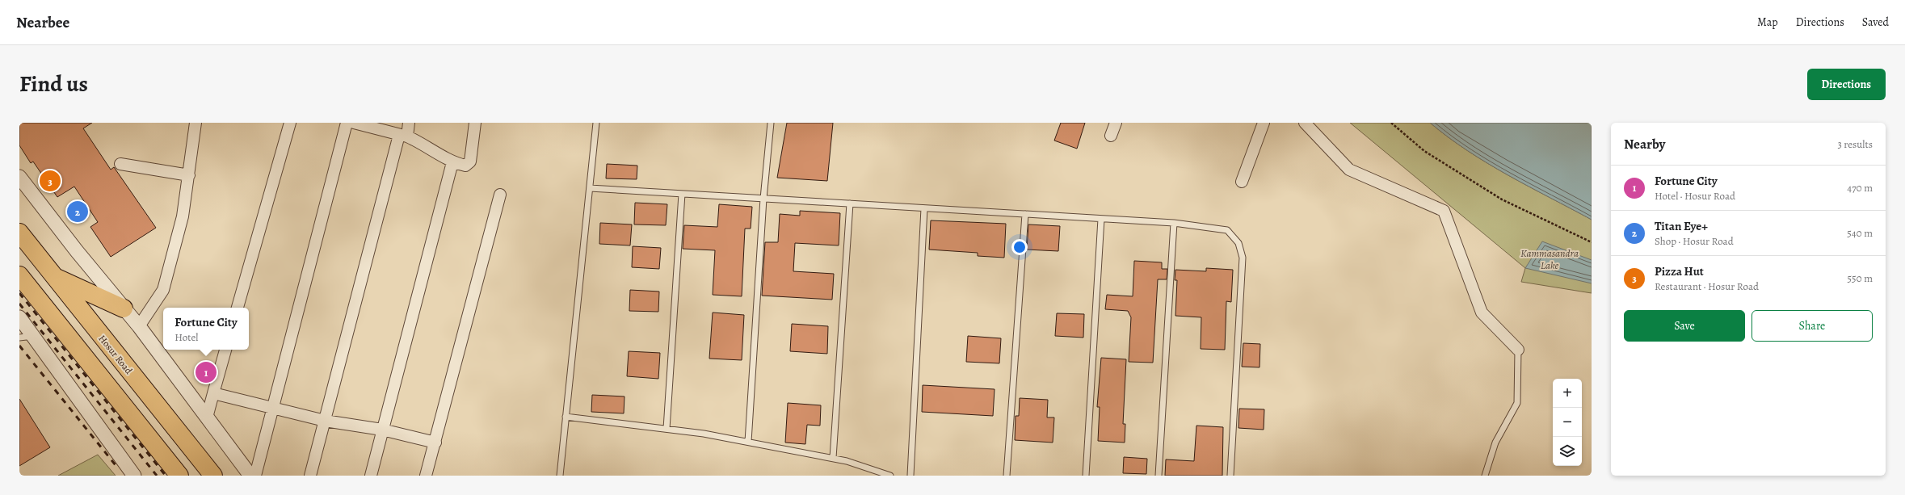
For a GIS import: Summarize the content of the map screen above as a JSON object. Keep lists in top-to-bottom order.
{
  "streets": {
    "highway": ["Hosur Road"]
  },
  "water": ["Kammasandra Lake"],
  "page": {
    "header": "Nearbee",
    "nav": ["Map", "Directions", "Saved"],
    "title": "Find us",
    "buttons": [
      "Directions",
      ["Save", "Share"]
    ],
    "heading": ["Nearby", "3 results"],
    "list": [
      {
        "mark": "1",
        "name": "Fortune City",
        "note": "Hotel · Hosur Road",
        "value": "470 m"
      },
      {
        "mark": "2",
        "name": "Titan Eye+",
        "note": "Shop · Hosur Road",
        "value": "540 m"
      },
      {
        "mark": "3",
        "name": "Pizza Hut",
        "note": "Restaurant · Hosur Road",
        "value": "550 m"
      }
    ],
    "pins": ["3", "2", "1"],
    "popup": ["Fortune City", "Hotel"],
    "map_buttons": ["+", "−"]
  }
}
